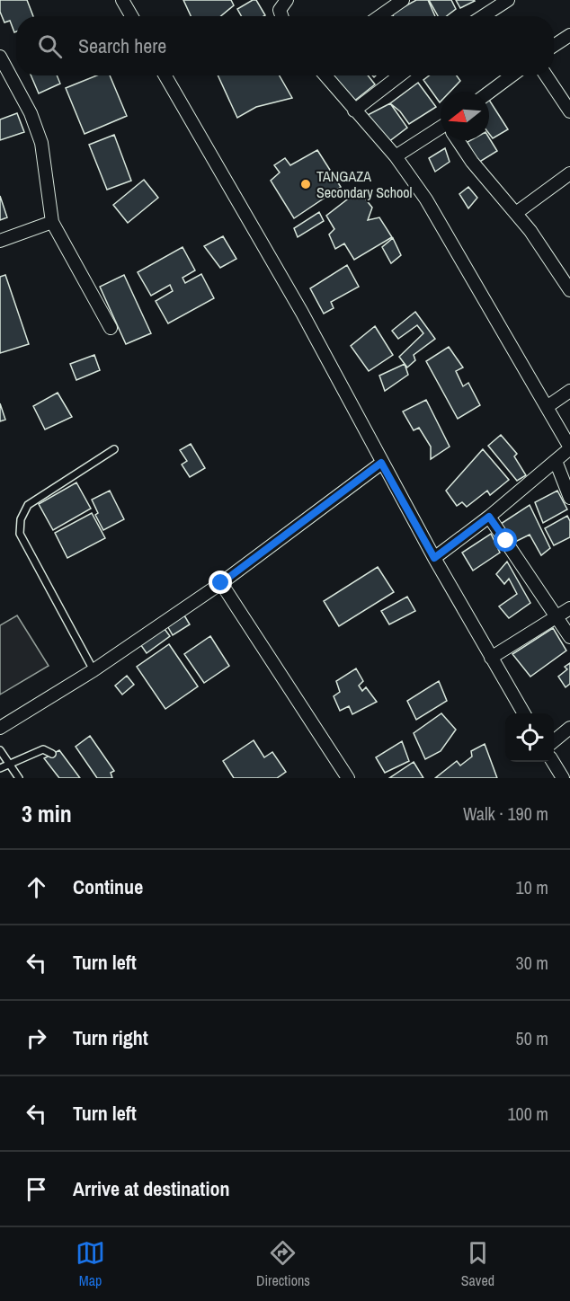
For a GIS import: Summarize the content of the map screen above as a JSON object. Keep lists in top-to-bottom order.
{
  "places": ["TANGAZA Secondary School"],
  "north": "left",
  "page": {
    "search": "Search here",
    "heading": ["3 min", "Walk · 190 m"],
    "list": [
      ["Continue", "10 m"],
      ["Turn left", "30 m"],
      ["Turn right", "50 m"],
      ["Turn left", "100 m"],
      "Arrive at destination"
    ],
    "nav": ["Map", "Directions", "Saved"]
  }
}
